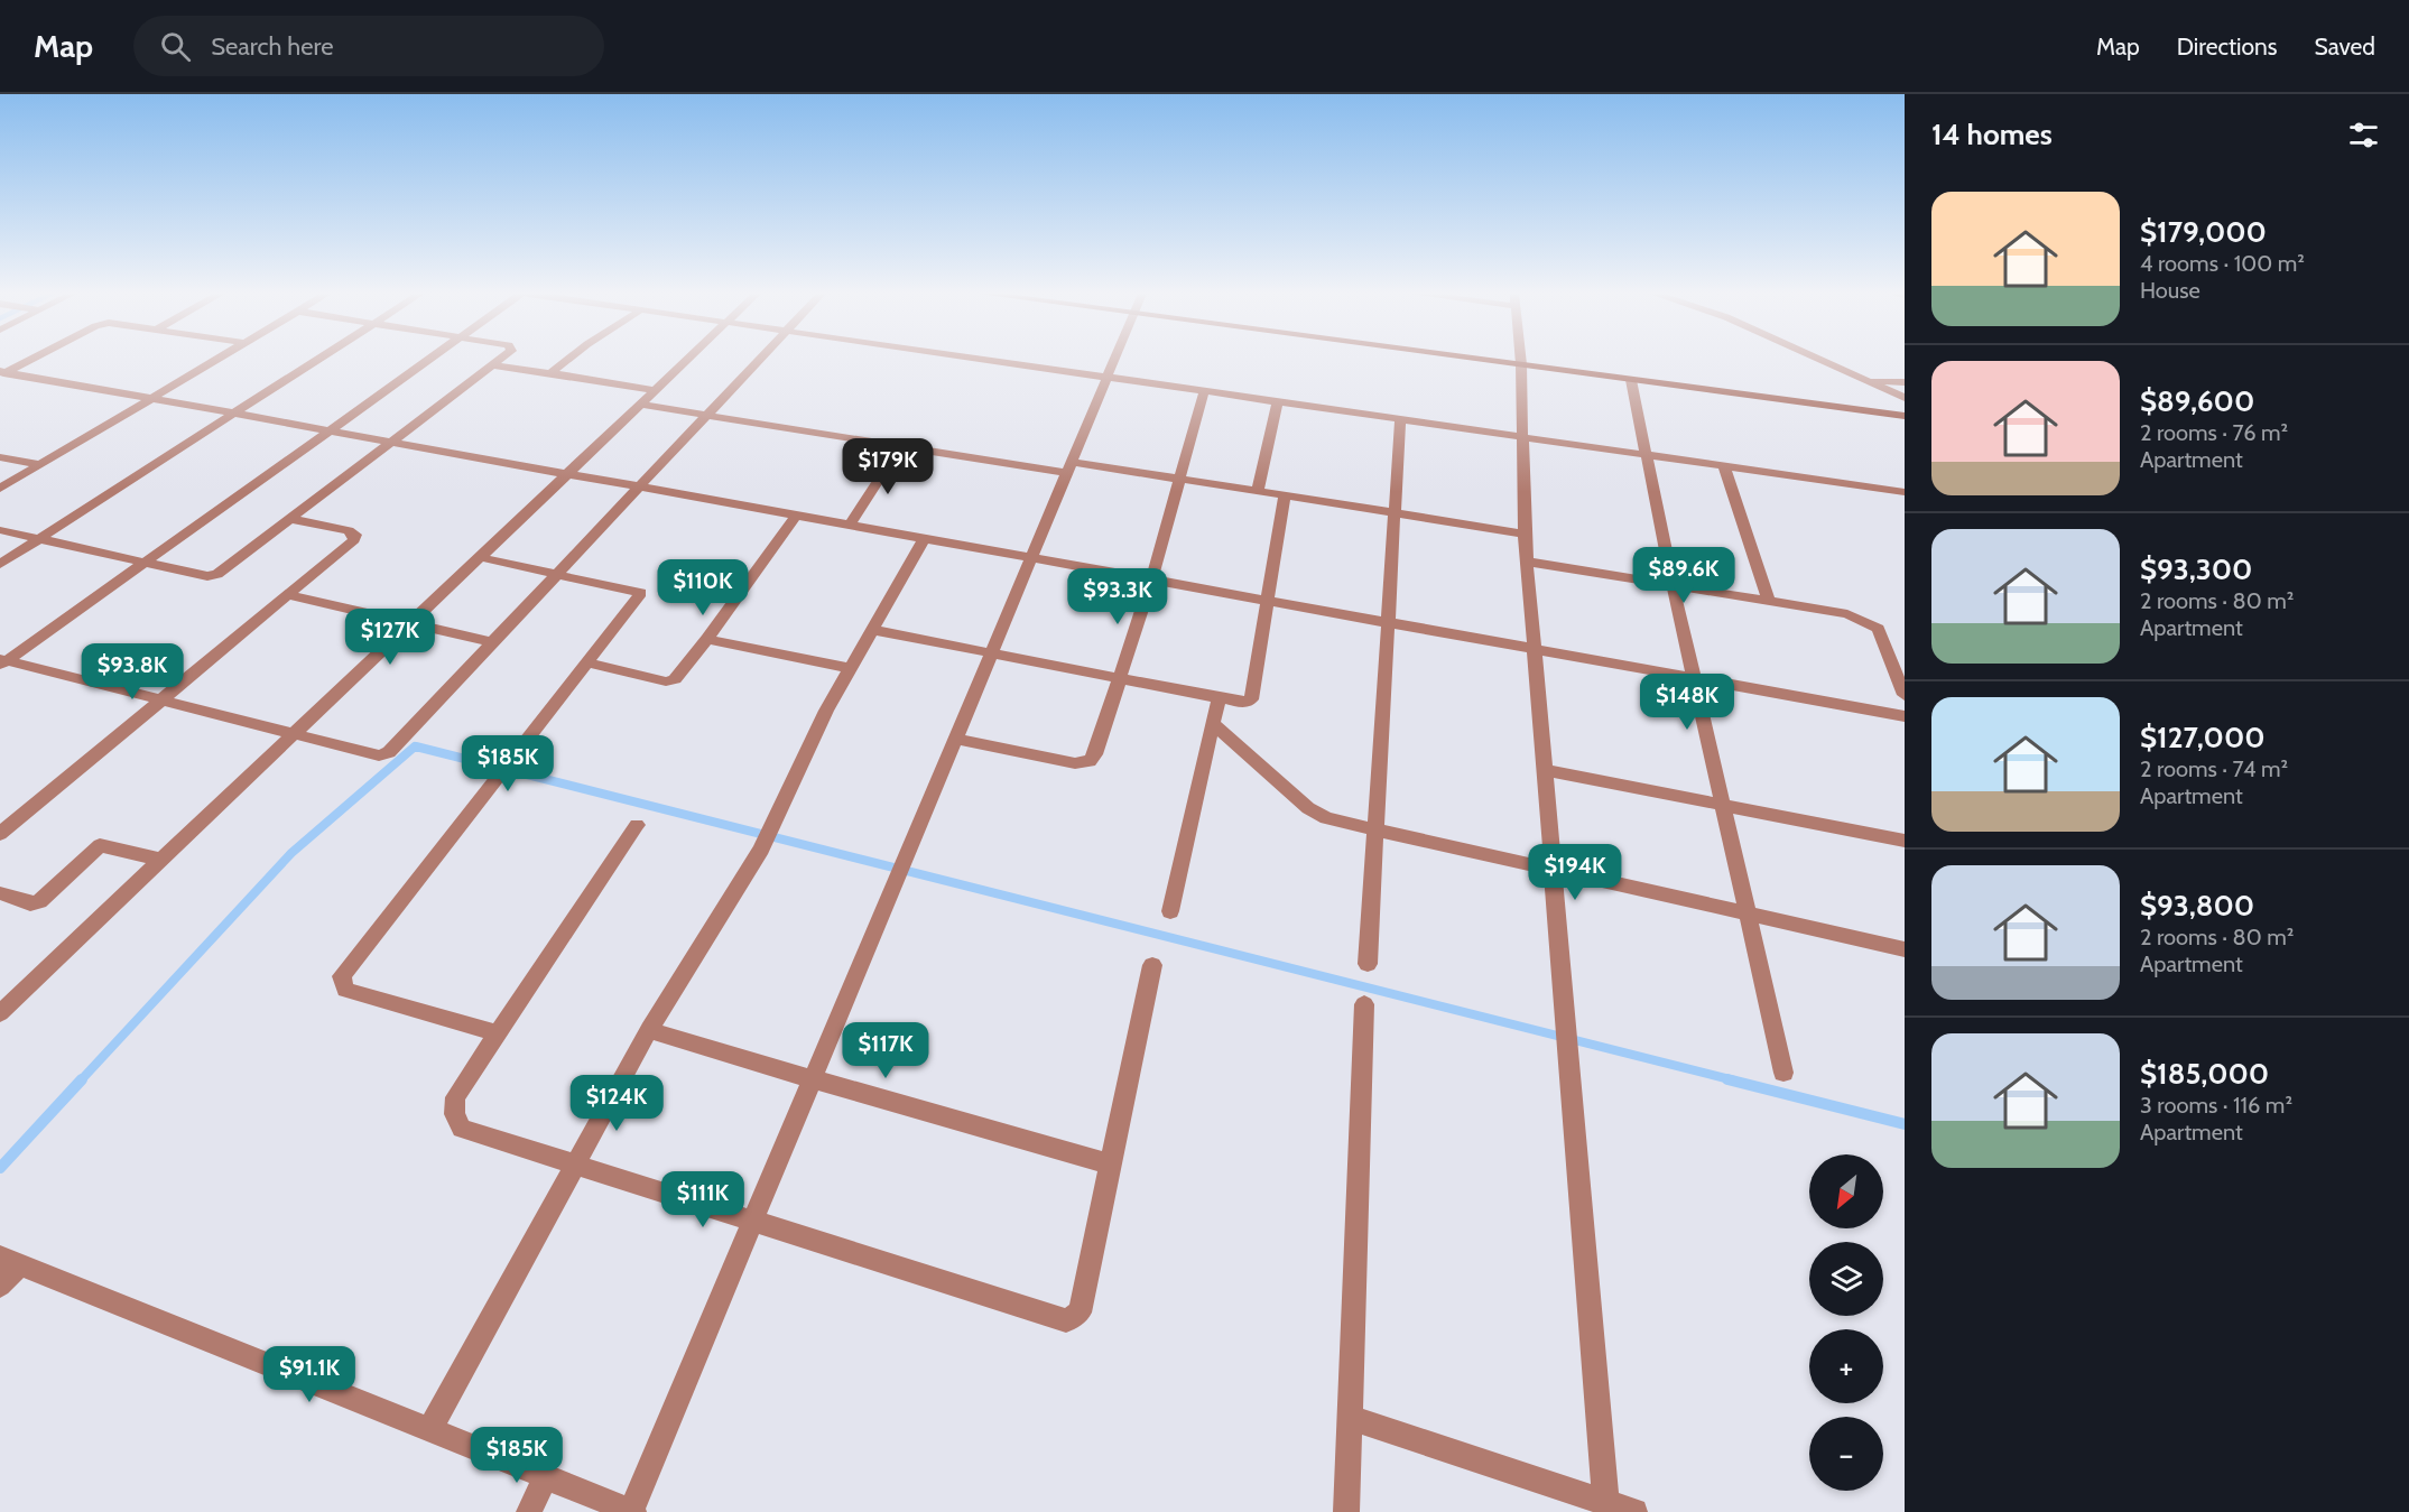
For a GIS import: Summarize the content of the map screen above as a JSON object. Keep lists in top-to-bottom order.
{
  "north": "bottom left",
  "page": {
    "header": "Map",
    "search": "Search here",
    "nav": ["Map", "Directions", "Saved"],
    "heading": "14 homes",
    "list": [
      {
        "name": "$179,000",
        "note": "4 rooms · 100 m² · House"
      },
      {
        "name": "$89,600",
        "note": "2 rooms · 76 m² · Apartment"
      },
      {
        "name": "$93,300",
        "note": "2 rooms · 80 m² · Apartment"
      },
      {
        "name": "$127,000",
        "note": "2 rooms · 74 m² · Apartment"
      },
      {
        "name": "$93,800",
        "note": "2 rooms · 80 m² · Apartment"
      },
      {
        "name": "$185,000",
        "note": "3 rooms · 116 m² · Apartment"
      }
    ],
    "price": [
      "$179K",
      "$89.6K",
      "$110K",
      "$93.3K",
      "$127K",
      "$93.8K",
      "$148K",
      "$185K",
      "$194K",
      "$117K",
      "$124K",
      "$111K",
      "$91.1K",
      "$185K"
    ],
    "map_buttons": ["+", "−"]
  }
}
